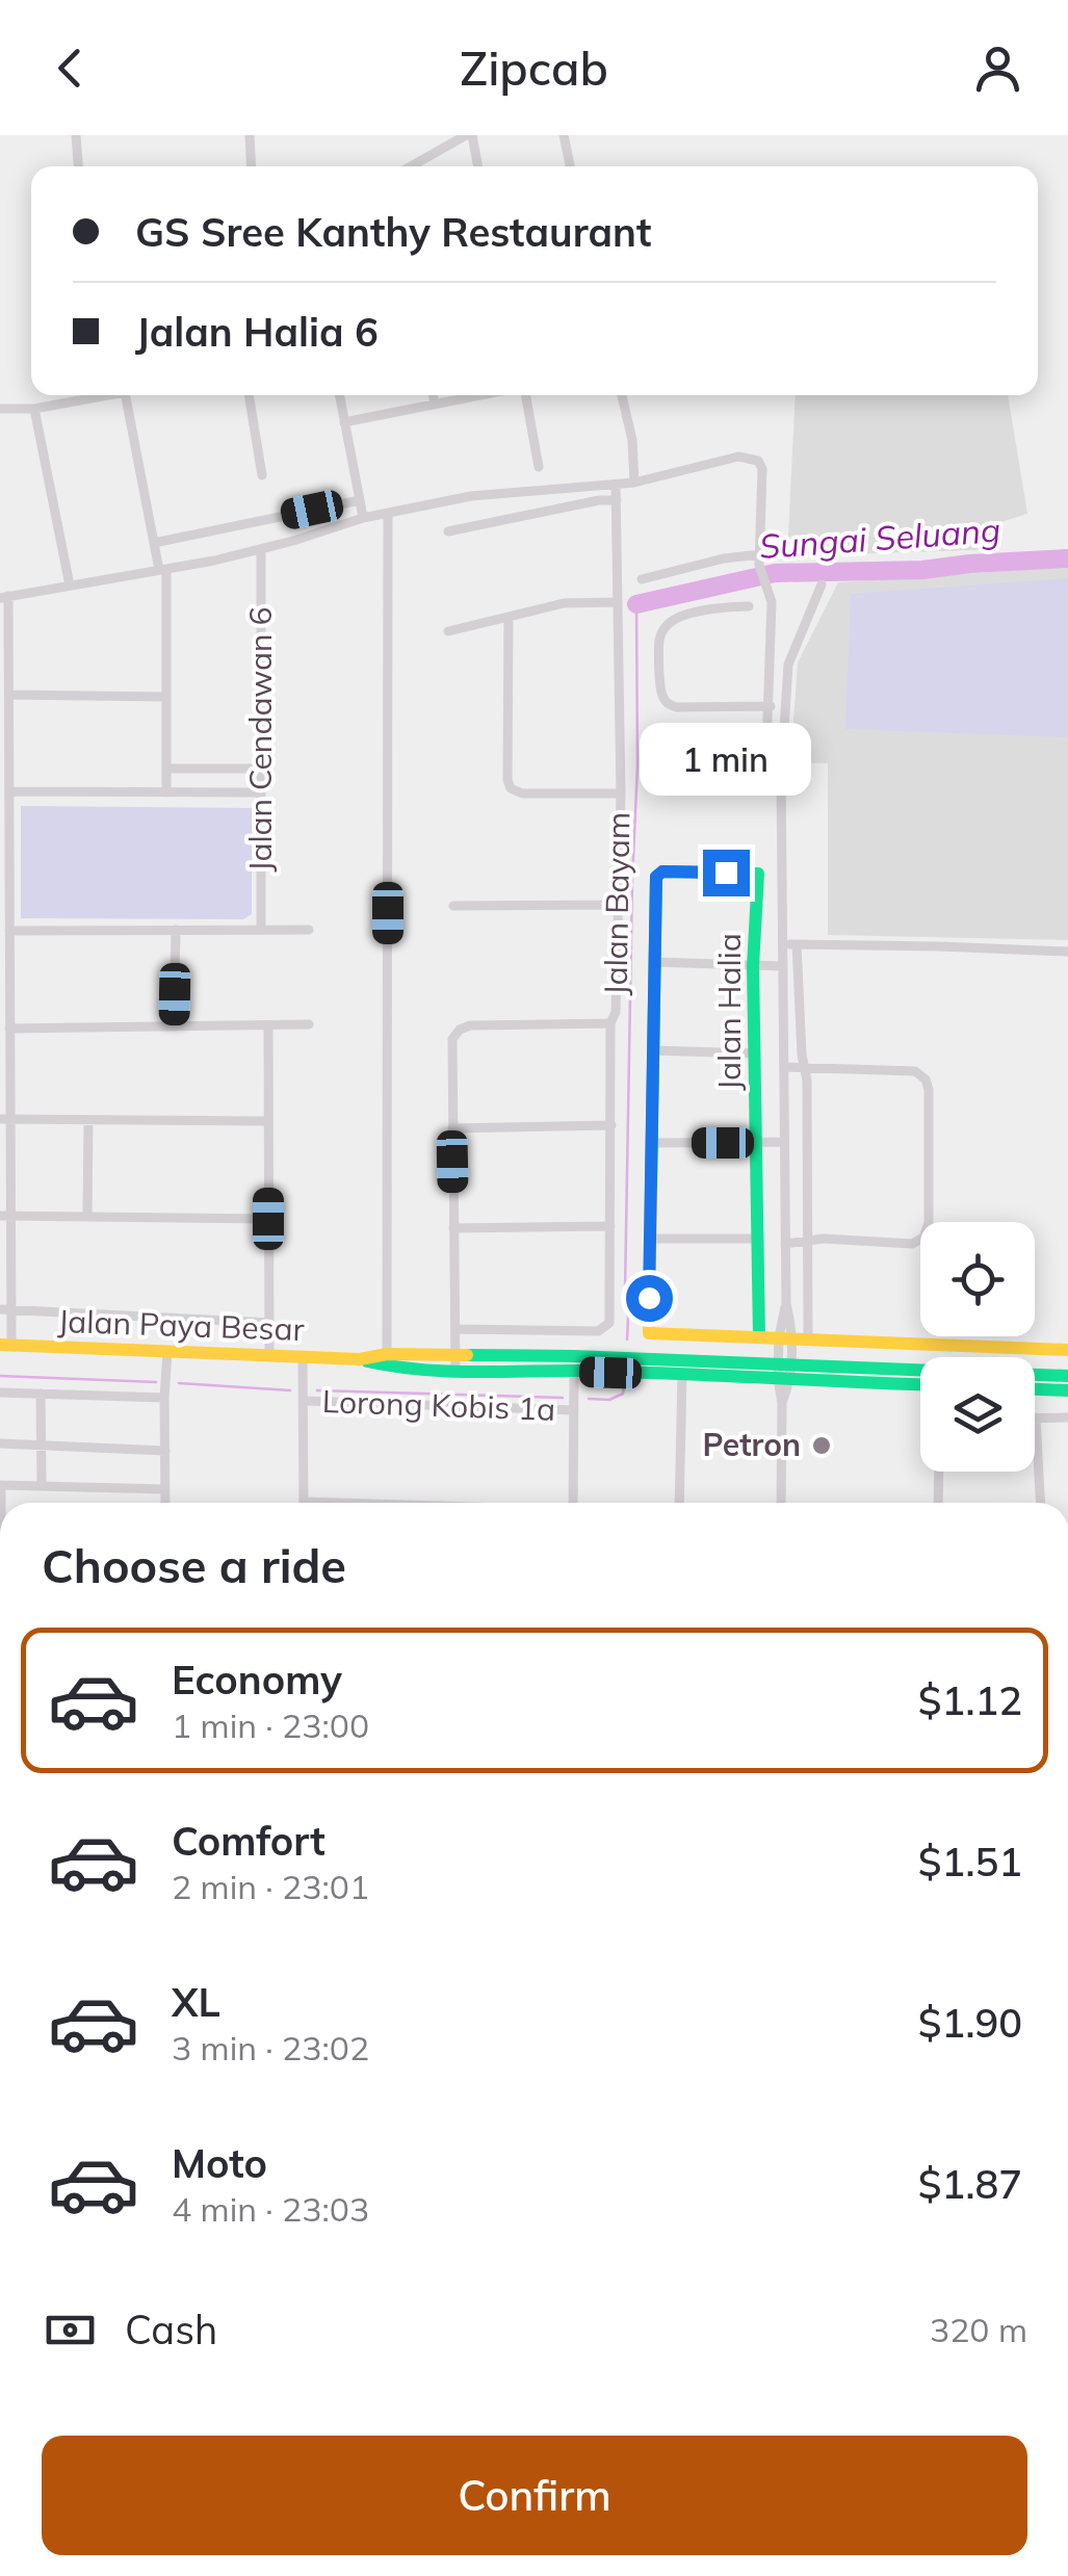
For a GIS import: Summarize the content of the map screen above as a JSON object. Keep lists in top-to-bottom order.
{
  "streets": {
    "street": [
      "Jalan Cendawan 6",
      "Jalan Bayam",
      "Jalan Halia",
      "Jalan Paya Besar",
      "Lorong Kobis 1a"
    ]
  },
  "water": ["Sungai Seluang"],
  "places": ["Petron"],
  "page": {
    "header": "Zipcab",
    "banner": ["GS Sree Kanthy Restaurant", "Jalan Halia 6"],
    "bubble": "1 min",
    "heading": "Choose a ride",
    "list": [
      {
        "name": "Economy",
        "note": "1 min · 23:00",
        "value": "$1.12"
      },
      {
        "name": "Comfort",
        "note": "2 min · 23:01",
        "value": "$1.51"
      },
      {
        "name": "XL",
        "note": "3 min · 23:02",
        "value": "$1.90"
      },
      {
        "name": "Moto",
        "note": "4 min · 23:03",
        "value": "$1.87"
      }
    ],
    "pay": ["Cash", "320 m"],
    "buttons": "Confirm"
  }
}
